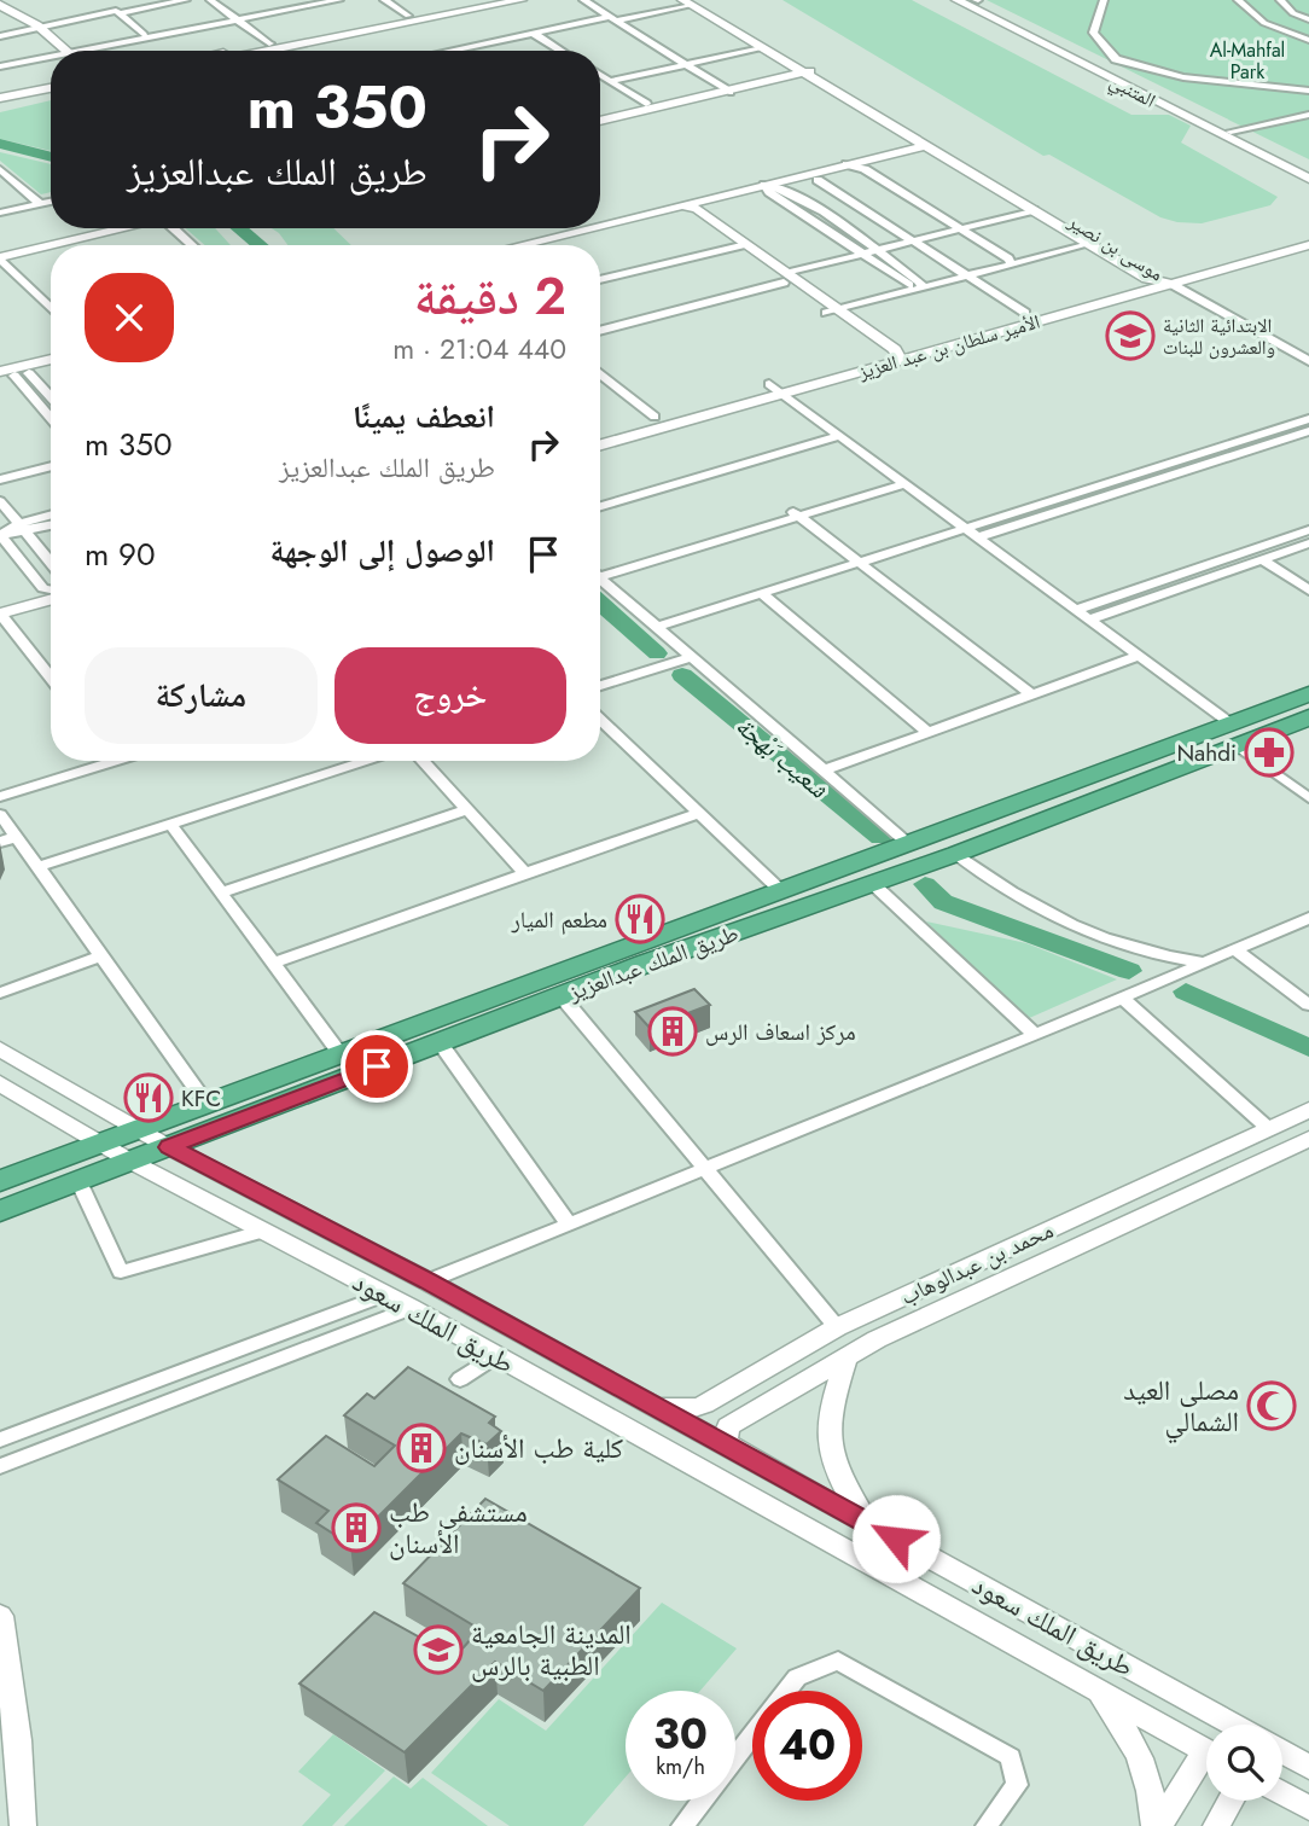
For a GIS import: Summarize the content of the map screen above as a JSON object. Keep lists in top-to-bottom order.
{
  "streets": {
    "highway": ["طريق الملك عبدالعزيز"],
    "street": [
      "المتنبي",
      "موسى بن نصير",
      "الأمير سلطان بن عبد العزيز",
      "محمد بن عبدالوهاب",
      "طريق الملك سعود"
    ]
  },
  "crossings": [
    ["موسى بن نصير", "الأمير سلطان بن عبد العزيز"],
    ["طريق الملك عبدالعزيز", "طريق الملك سعود"],
    ["محمد بن عبدالوهاب", "طريق الملك سعود"]
  ],
  "water": ["شعيب بَهْجة"],
  "parks": ["Al-Mahfal Park"],
  "places": {
    "school or university": ["الابتدائية الثانية والعشرون للبنات", "المدينة الجامعية الطبية بالرس"],
    "pharmacy": ["Nahdi"],
    "restaurant": ["مطعم الميار", "KFC"],
    "building": ["مركز اسعاف الرس", "كلية طب الأسنان", "مستشفى طب الأسنان"],
    "mosque": ["مصلى العيد الشمالي"]
  },
  "page": {
    "turn": ["350 m", "طريق الملك عبدالعزيز"],
    "heading": ["2 دقيقة", "440 m · 21:04"],
    "list": [
      {
        "name": "انعطف يمينًا",
        "note": "طريق الملك عبدالعزيز",
        "value": "350 m"
      },
      {
        "name": "الوصول إلى الوجهة",
        "value": "90 m"
      }
    ],
    "buttons": ["خروج", "مشاركة"],
    "speed": "30 km/h",
    "limit": "40"
  }
}
